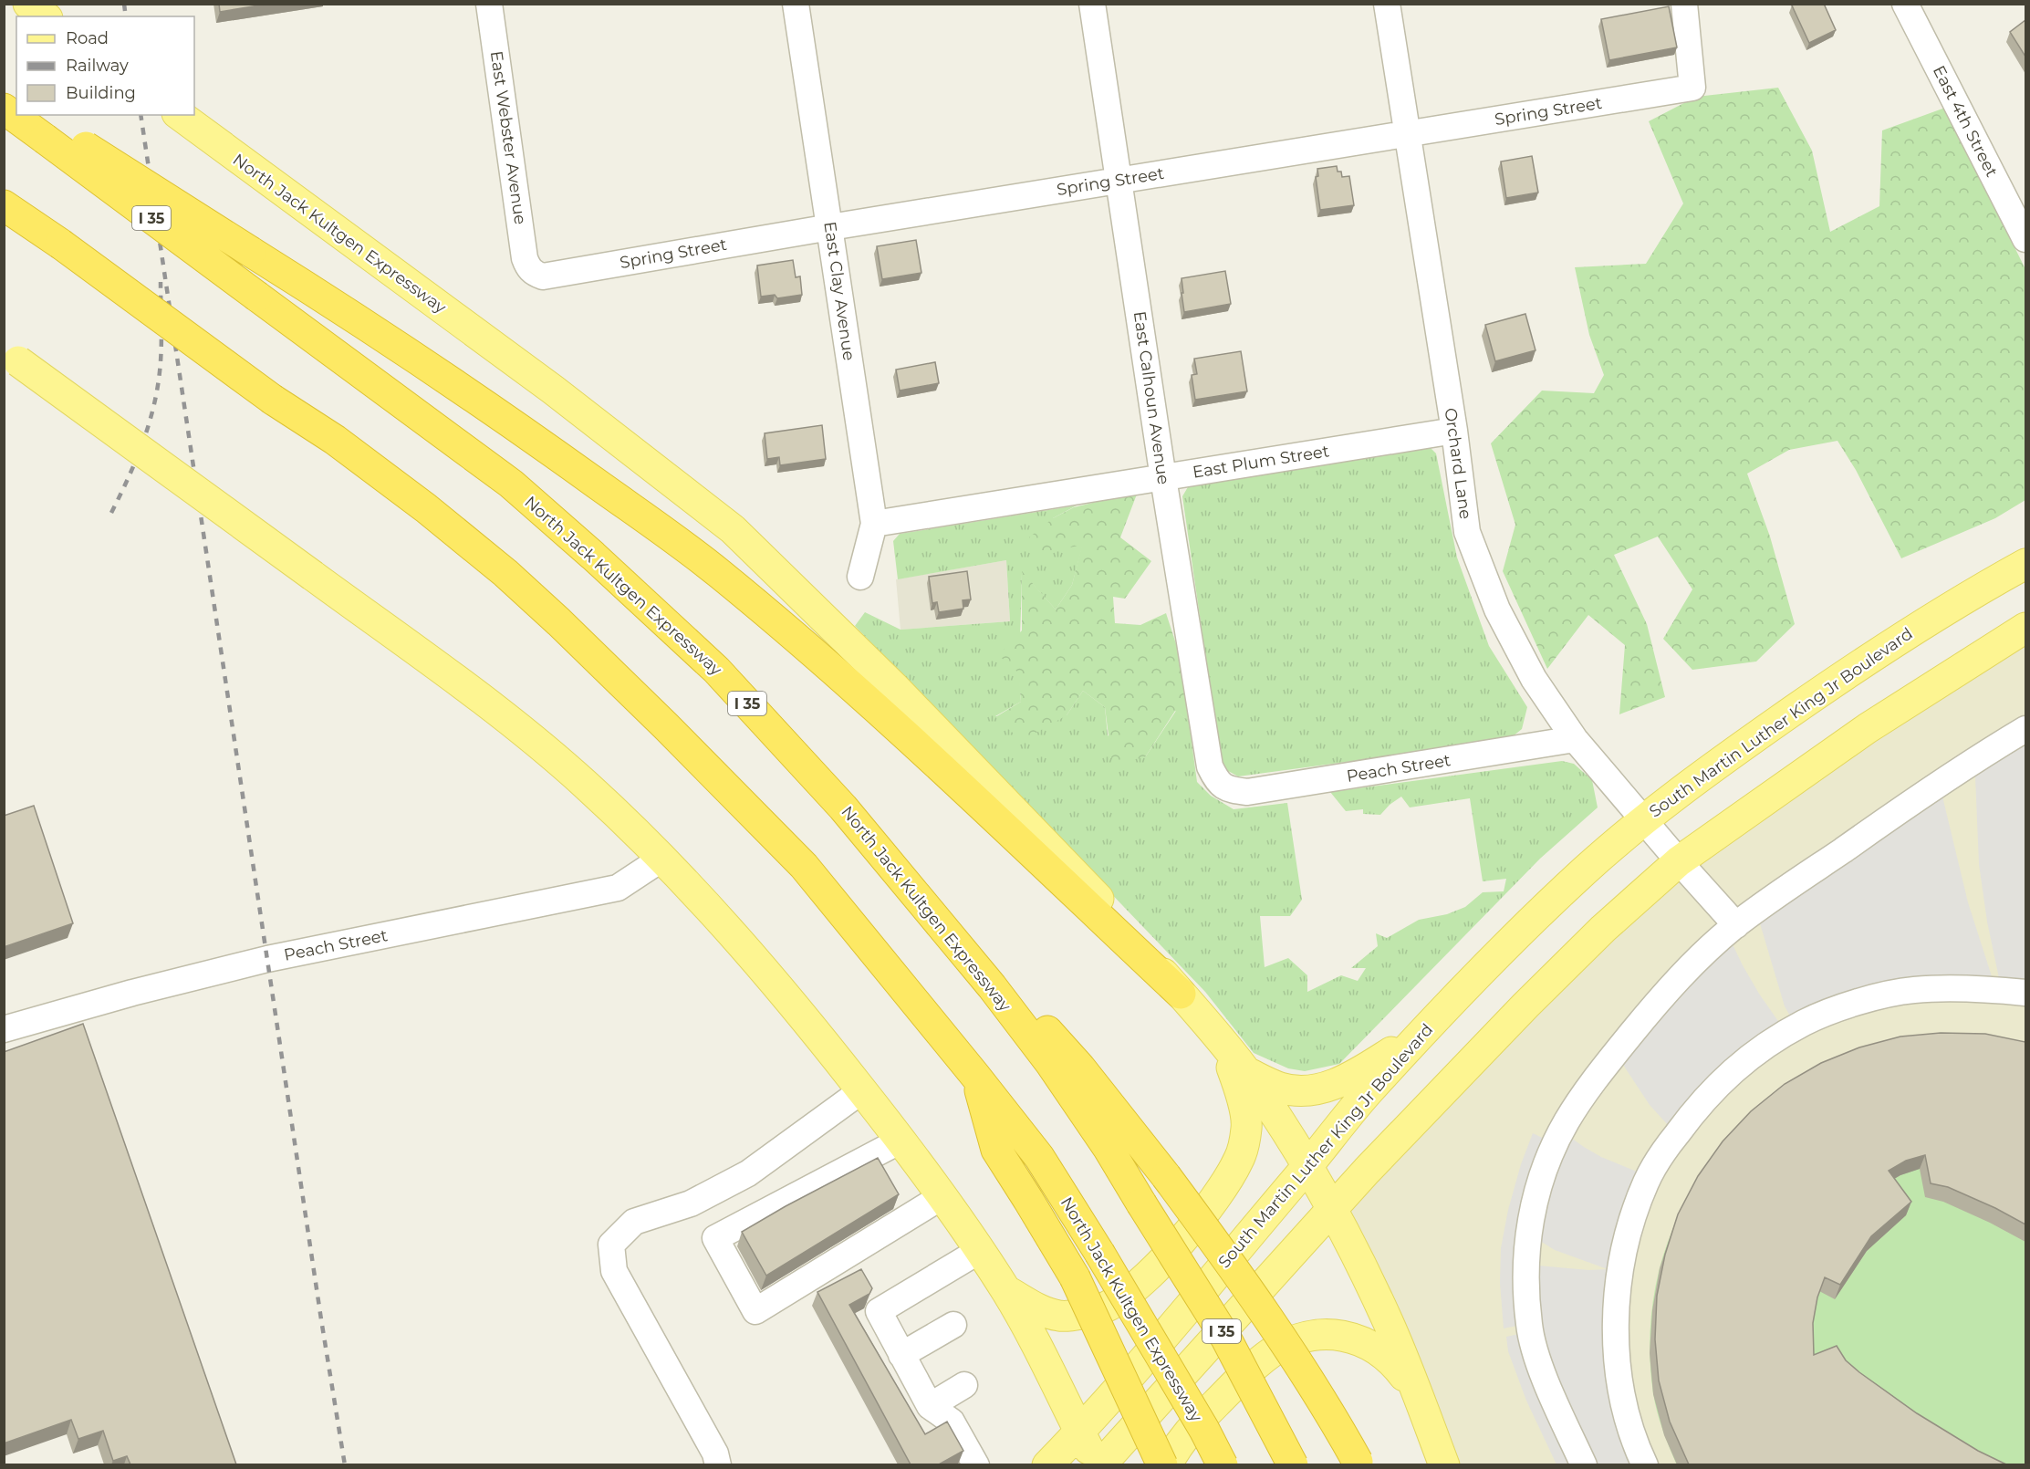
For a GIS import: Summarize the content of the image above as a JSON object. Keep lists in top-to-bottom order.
{
  "streets": {
    "highway": ["I 35", "North Jack Kultgen Expressway"],
    "main road": ["South Martin Luther King Jr Boulevard"],
    "street": [
      "Spring Street",
      "East 4th Street",
      "East Webster Avenue",
      "East Clay Avenue",
      "East Calhoun Avenue",
      "East Plum Street",
      "Orchard Lane",
      "Peach Street"
    ]
  },
  "crossings": [
    ["Spring Street", "East Webster Avenue"],
    ["Spring Street", "East Clay Avenue"],
    ["Spring Street", "East Calhoun Avenue"],
    ["Spring Street", "Orchard Lane"],
    ["North Jack Kultgen Expressway", "South Martin Luther King Jr Boulevard"],
    ["East Clay Avenue", "East Plum Street"],
    ["East Calhoun Avenue", "East Plum Street"],
    ["East Calhoun Avenue", "Peach Street"],
    ["East Plum Street", "Orchard Lane"],
    ["Orchard Lane", "South Martin Luther King Jr Boulevard"],
    ["Orchard Lane", "Peach Street"]
  ],
  "legend": ["Road", "Railway", "Building"]
}
